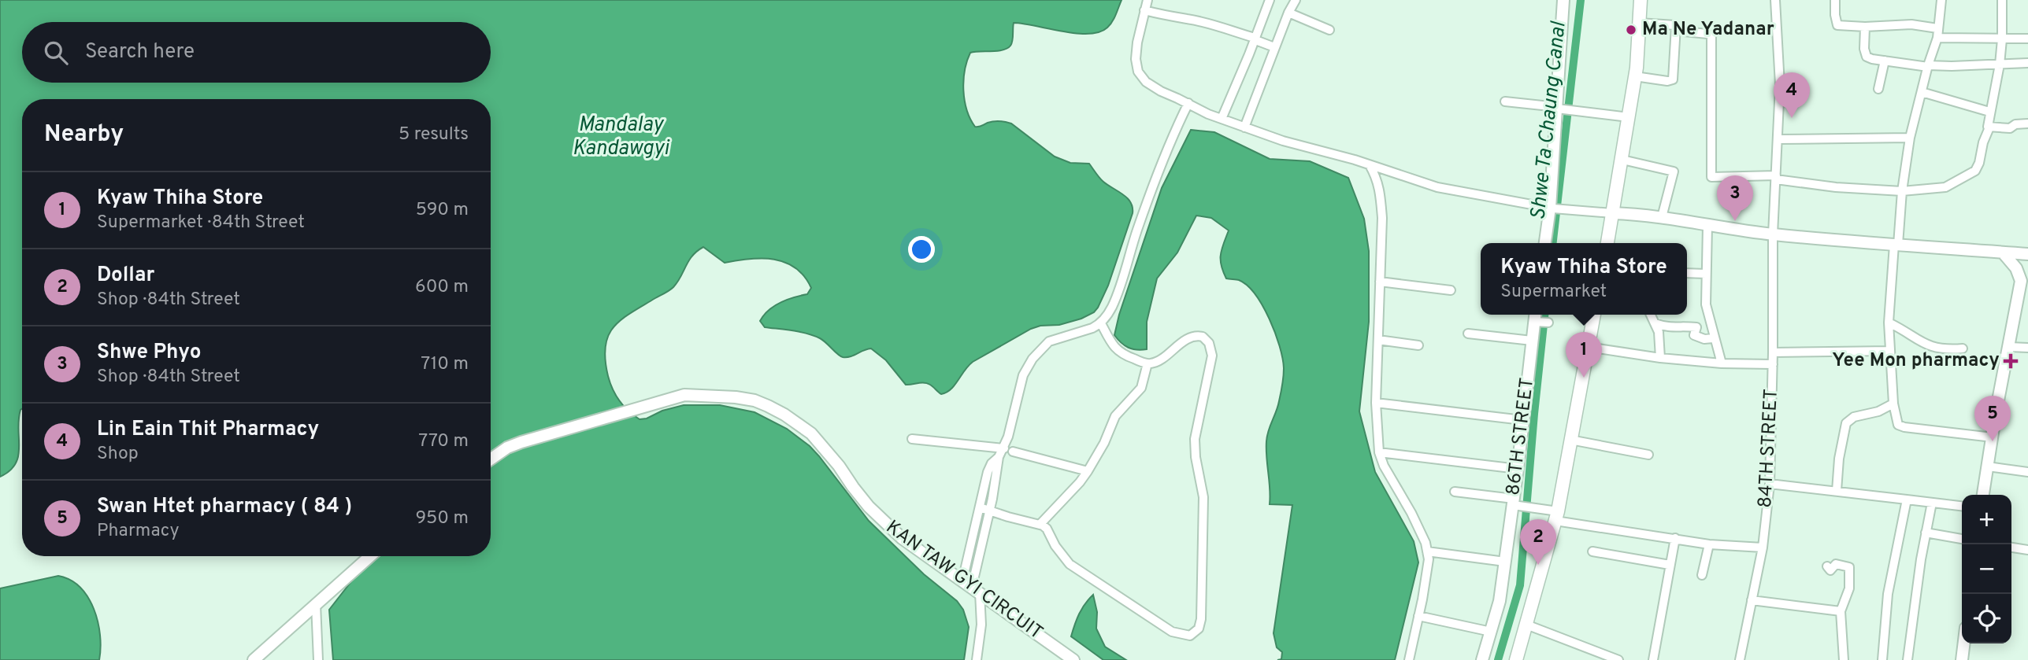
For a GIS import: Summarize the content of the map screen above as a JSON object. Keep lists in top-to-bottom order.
{
  "streets": {
    "street": ["86TH STREET", "84TH STREET", "KAN TAW GYI CIRCUIT"]
  },
  "water": ["Shwe Ta Chaung Canal", "Mandalay Kandawgyi"],
  "places": {
    "other": ["Ma Ne Yadanar"],
    "health": ["Yee Mon pharmacy"]
  },
  "page": {
    "search": "Search here",
    "pins": [
      "4",
      "3",
      "1",
      "5",
      "2"
    ],
    "heading": ["Nearby", "5 results"],
    "list": [
      {
        "mark": "1",
        "name": "Kyaw Thiha Store",
        "note": "Supermarket · 84th Street",
        "value": "590 m"
      },
      {
        "mark": "2",
        "name": "Dollar",
        "note": "Shop · 84th Street",
        "value": "600 m"
      },
      {
        "mark": "3",
        "name": "Shwe Phyo",
        "note": "Shop · 84th Street",
        "value": "710 m"
      },
      {
        "mark": "4",
        "name": "Lin Eain Thit Pharmacy",
        "note": "Shop",
        "value": "770 m"
      },
      {
        "mark": "5",
        "name": "Swan Htet pharmacy ( 84 )",
        "note": "Pharmacy",
        "value": "950 m"
      }
    ],
    "popup": ["Kyaw Thiha Store", "Supermarket"],
    "map_buttons": ["+", "−"]
  }
}
